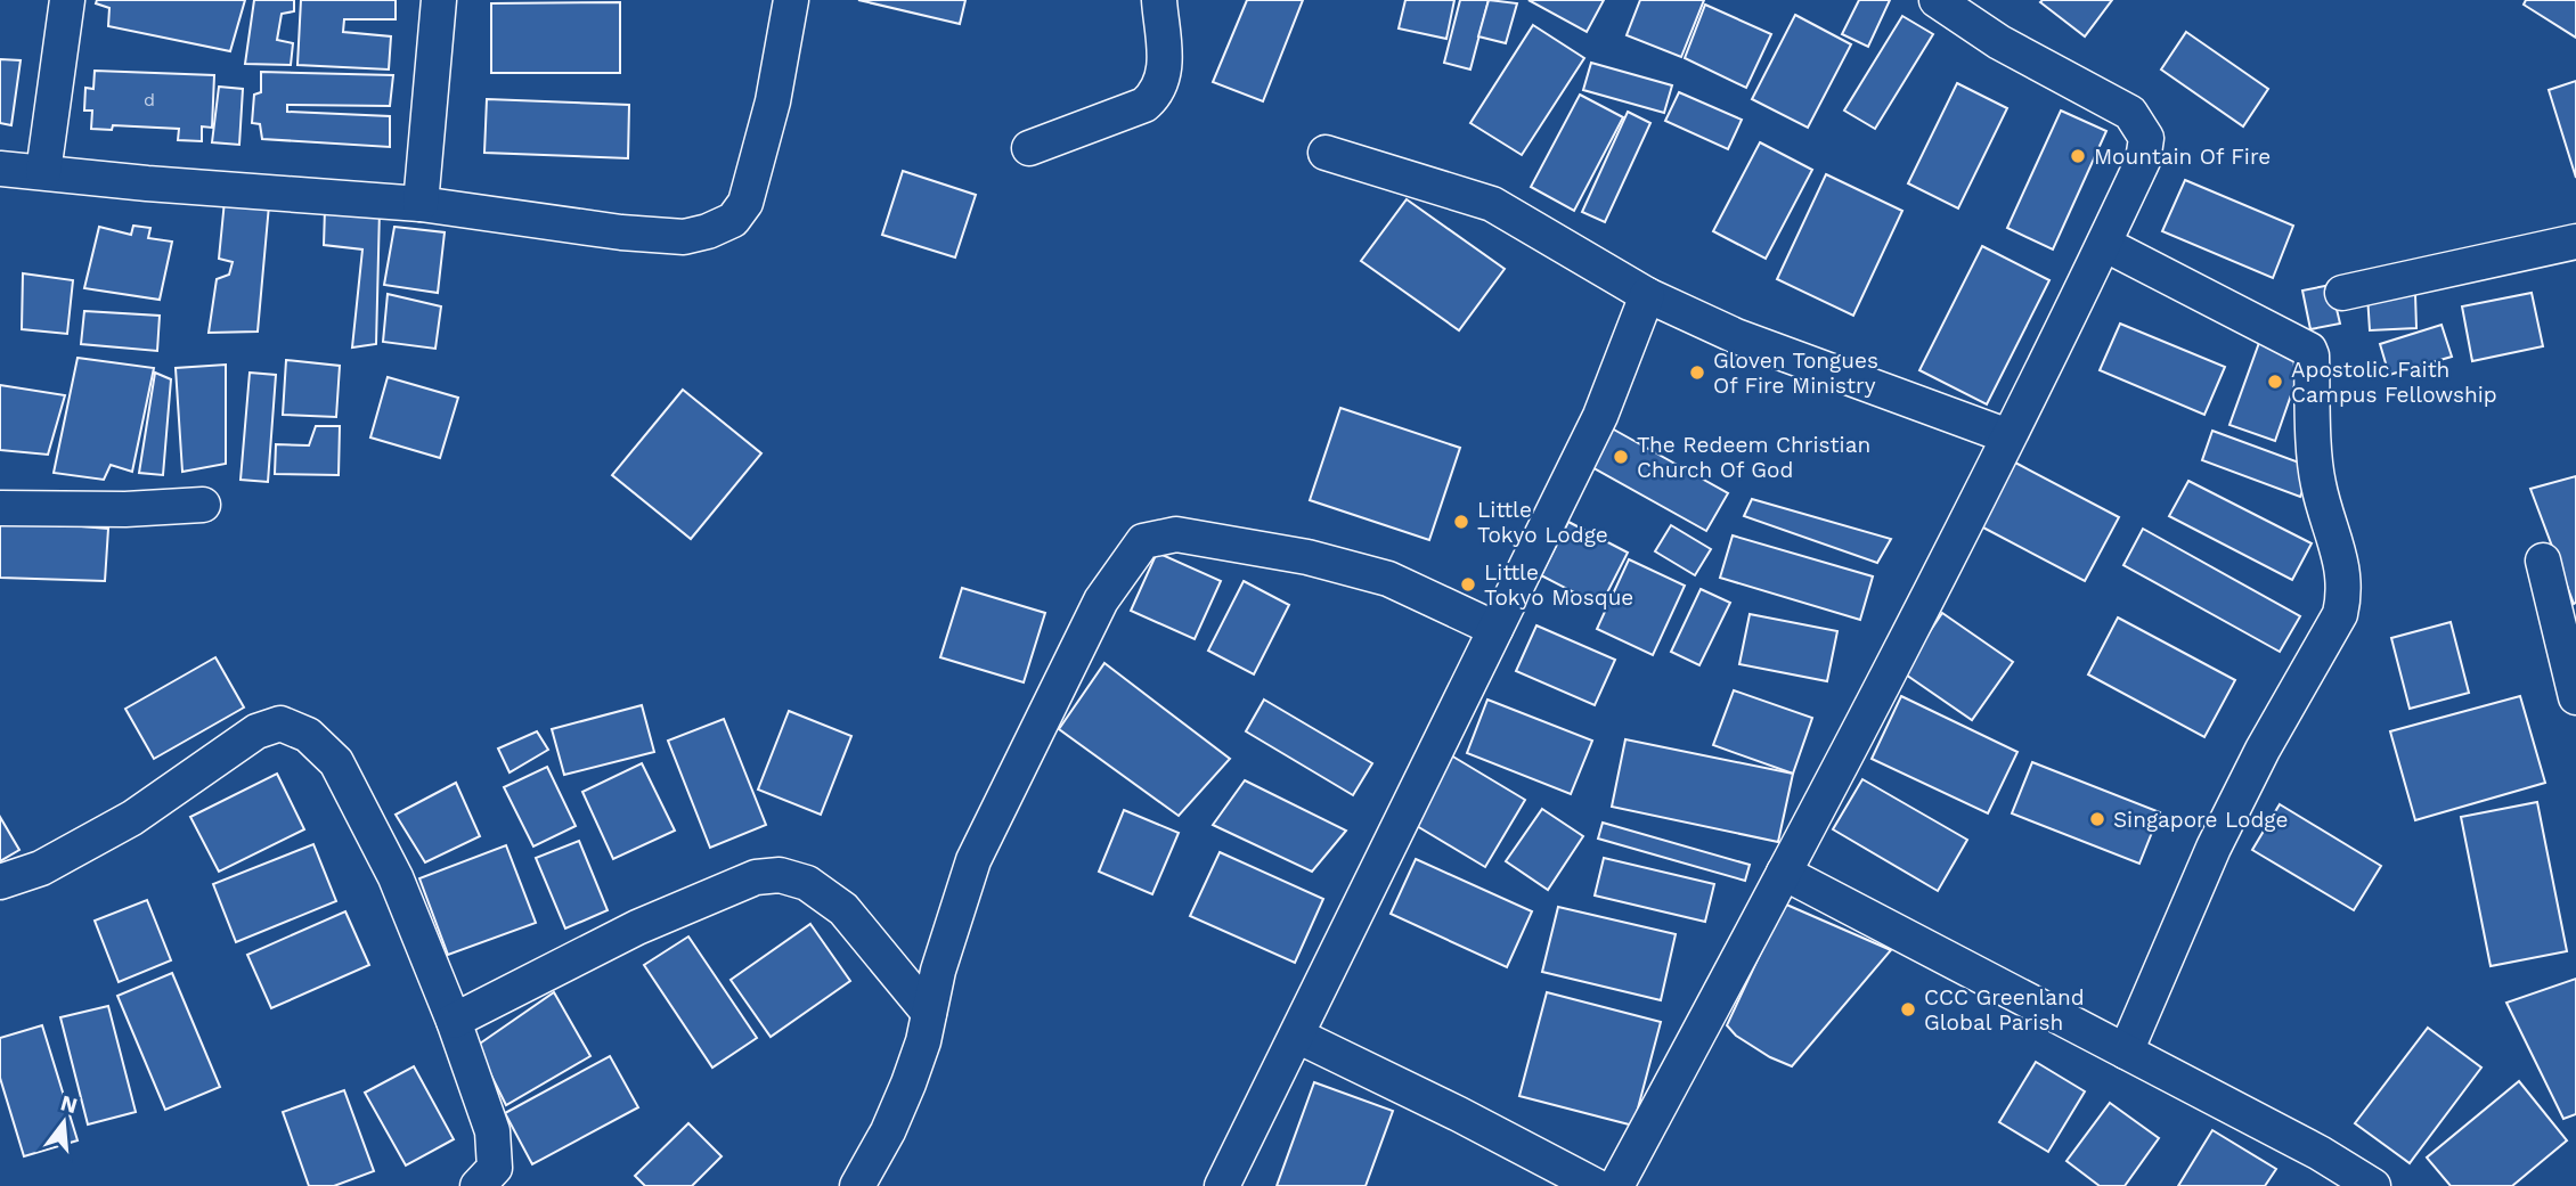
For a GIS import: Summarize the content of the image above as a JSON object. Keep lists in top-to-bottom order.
{
  "places": [
    "Mountain Of Fire",
    "Gloven Tongues Of Fire Ministry",
    "Apostolic Faith Campus Fellowship",
    "The Redeem Christian Church Of God",
    "Little Tokyo Lodge",
    "Little Tokyo Mosque",
    "Singapore Lodge",
    "CCC Greenland Global Parish"
  ],
  "house_numbers": ["d"],
  "north": "top"
}
